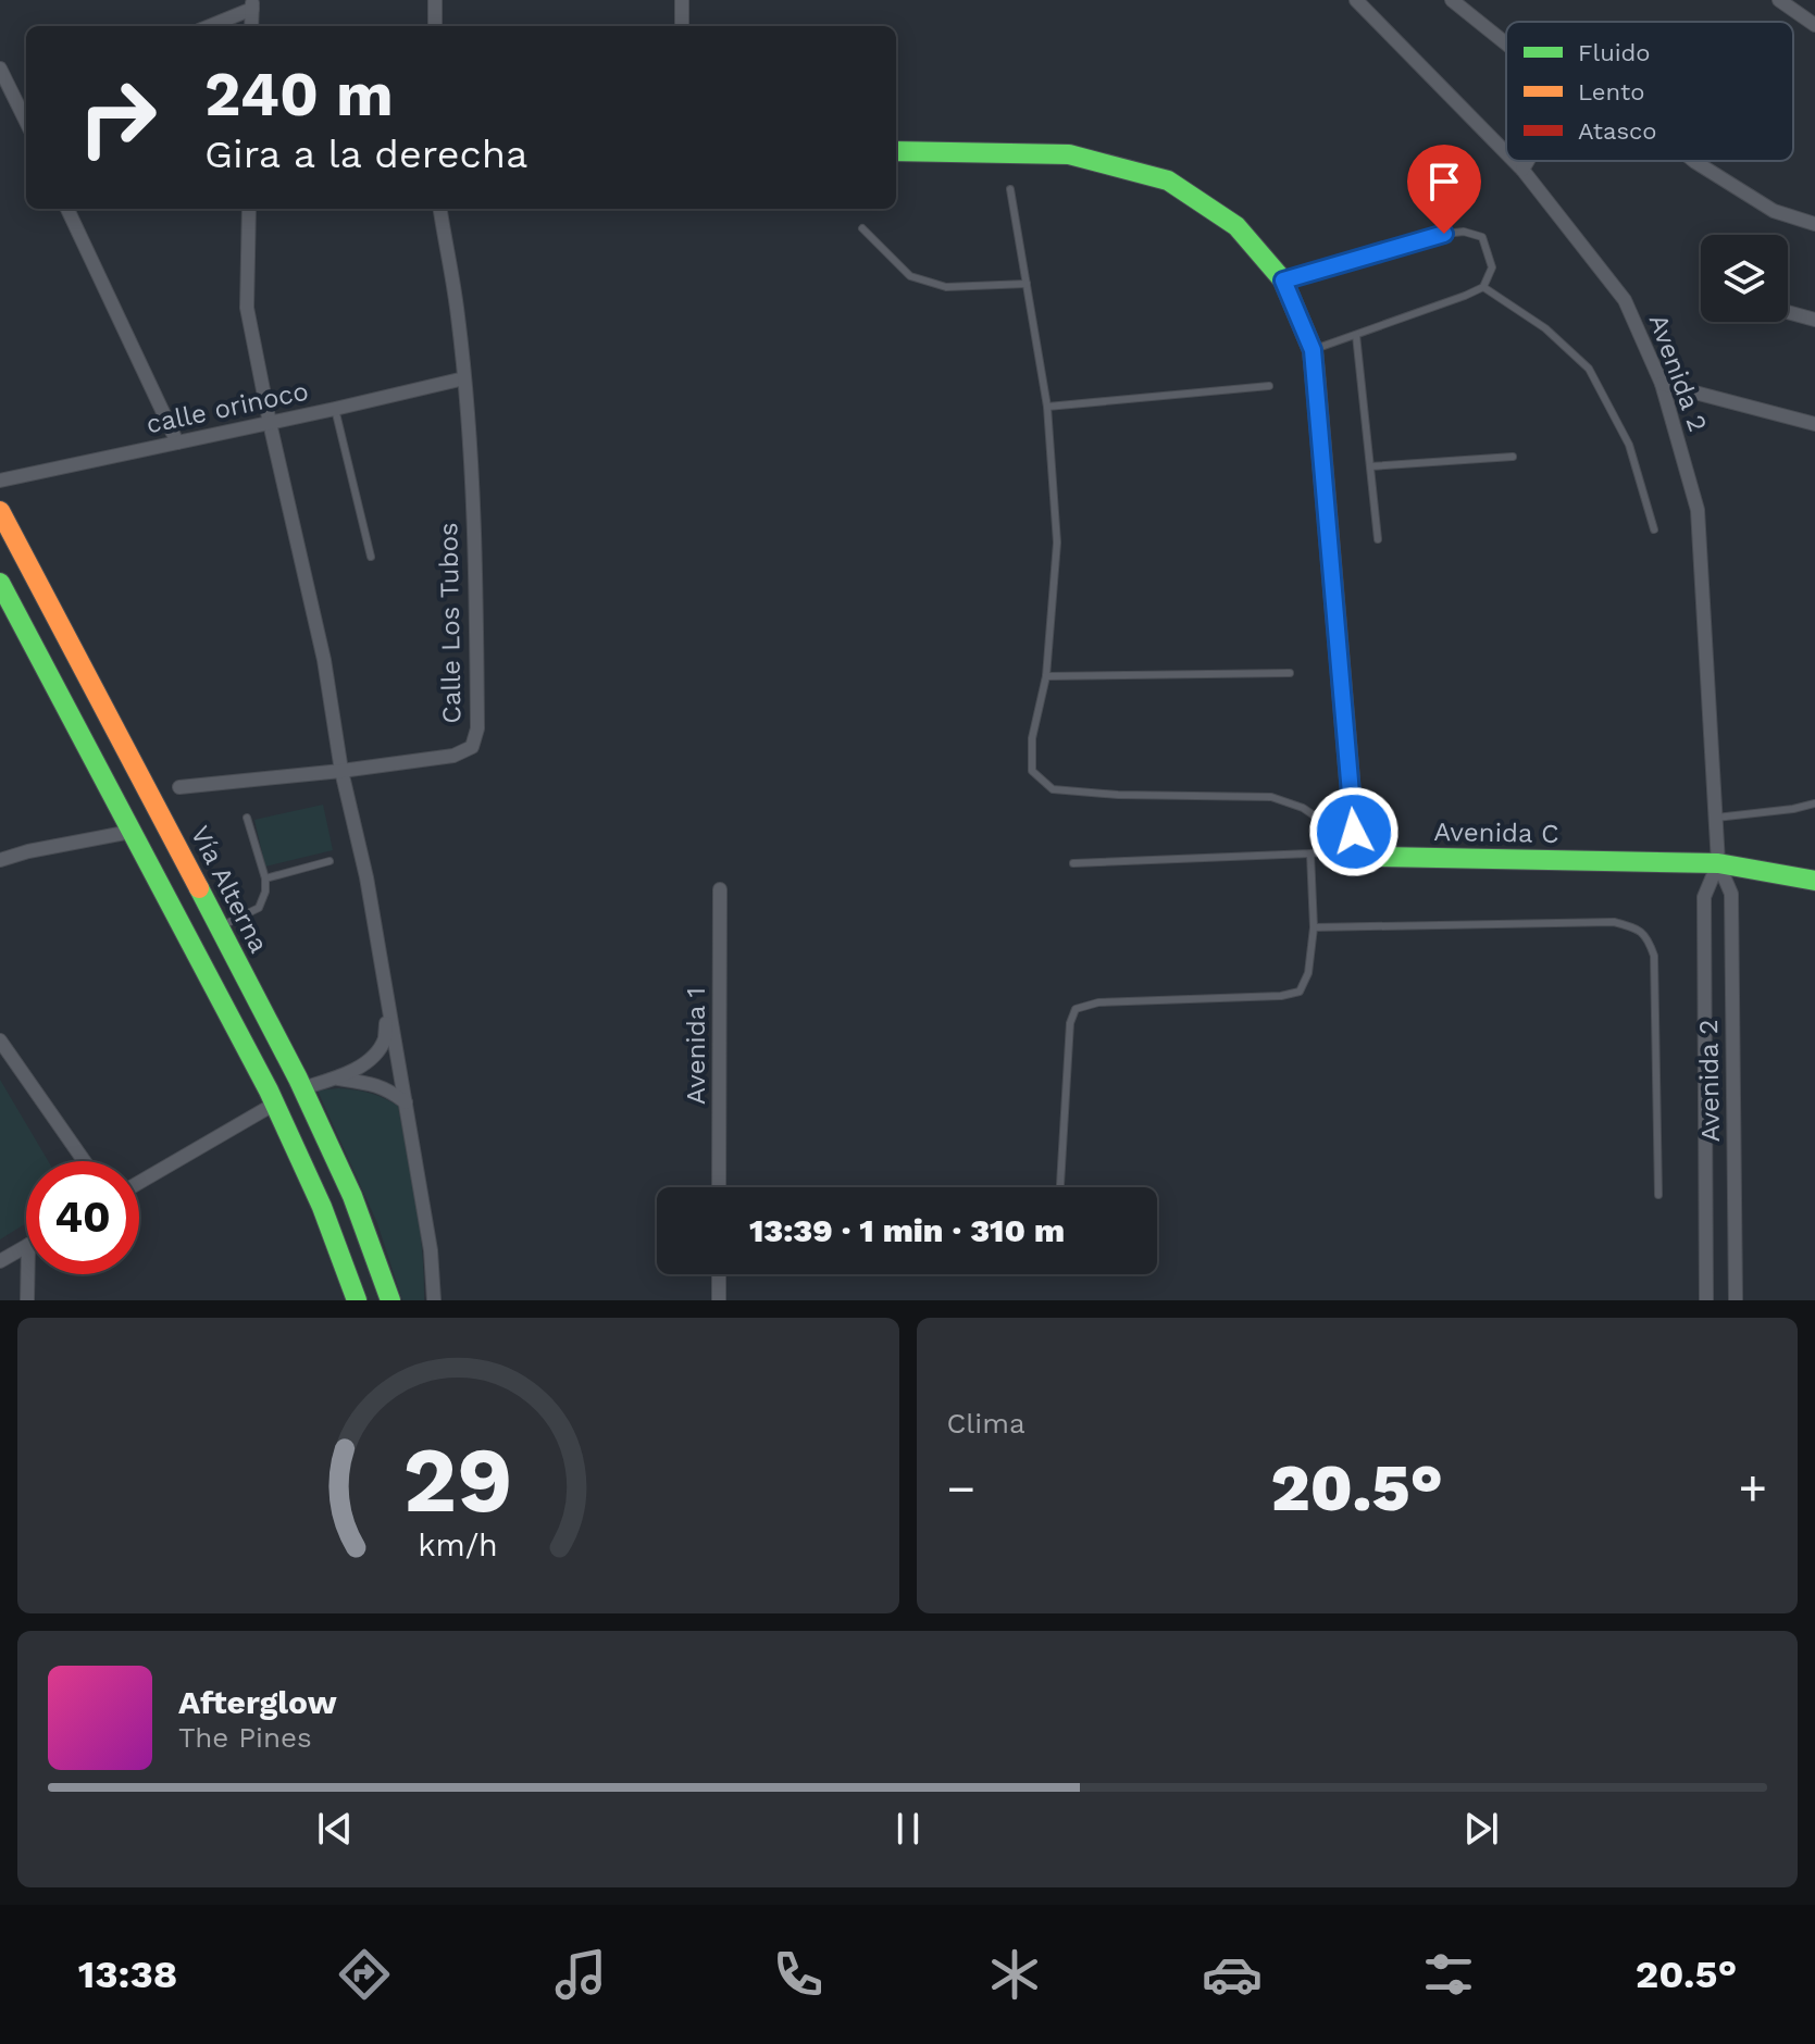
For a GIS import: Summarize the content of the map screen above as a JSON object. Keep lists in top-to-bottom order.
{
  "streets": {
    "main road": ["Avenida C", "Vía Alterna"],
    "street": [
      "Avenida 2",
      "calle orinoco",
      "Calle Los Tubos",
      "Avenida 1"
    ]
  },
  "crossings": [
    ["Avenida 2", "Avenida C"],
    ["calle orinoco", "Calle Los Tubos"]
  ],
  "legend": ["Fluido", "Lento", "Atasco"],
  "page": {
    "turn": ["240 m", "Gira a la derecha"],
    "limit": "40",
    "trip": "13:39 · 1 min · 310 m",
    "tile": "Clima",
    "heat": ["−", "20.5°", "+"],
    "song": ["Afterglow", "The Pines"],
    "tabs": ["13:38", "20.5°"],
    "gauge": ["29", "km/h"]
  }
}
